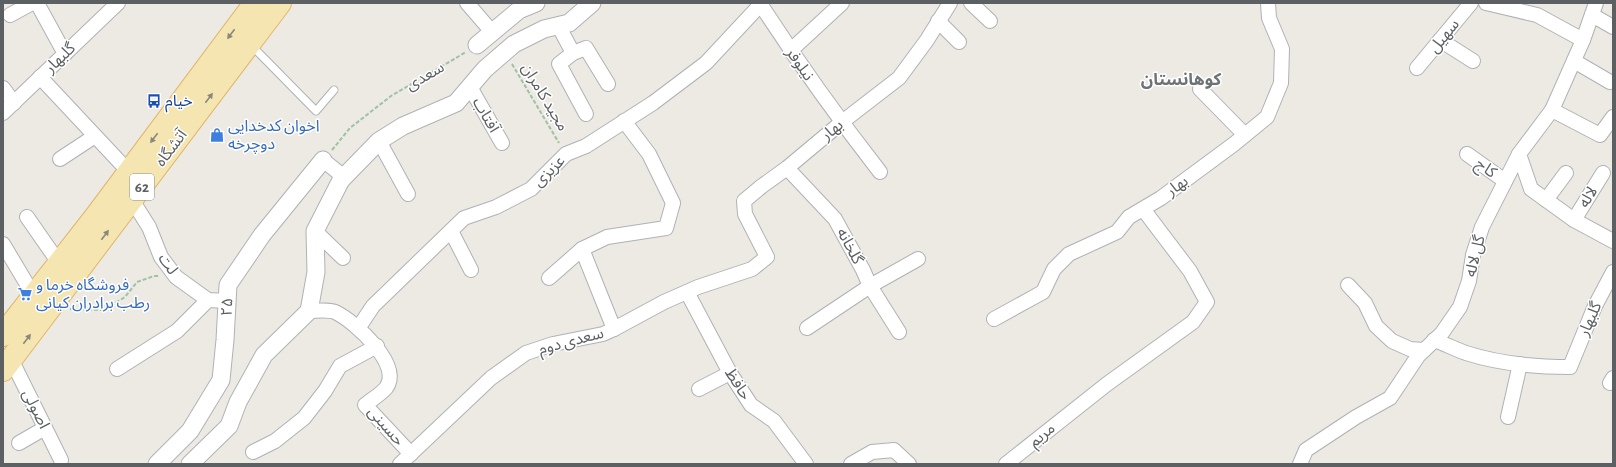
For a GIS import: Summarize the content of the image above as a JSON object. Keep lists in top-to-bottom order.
{
  "streets": {
    "main road": ["آتشگاه", "62"],
    "street": [
      "سهیل",
      "گلبهار",
      "نیلوفر",
      "آفتاب",
      "بهار",
      "کاج",
      "عزیزی",
      "لاله",
      "گلخانه",
      "گل لاله",
      "لت",
      "۲۵",
      "سعدی دوم",
      "حافظ",
      "اصولی",
      "حسینی",
      "مریم"
    ],
    "path": ["سعدی", "مجید کامران"]
  },
  "crossings": [
    ["نیلوفر", "بهار"],
    ["نیلوفر", "عزیزی"],
    ["سعدی", "۲۵"],
    ["مجید کامران", "عزیزی"],
    ["بهار", "گلخانه"],
    ["بهار", "سعدی دوم"],
    ["بهار", "مریم"],
    ["آتشگاه", "لت"],
    ["آتشگاه", "اصولی"],
    ["کاج", "گل لاله"],
    ["عزیزی", "حسینی"],
    ["سعدی دوم", "حافظ"],
    ["سعدی دوم", "حسینی"]
  ],
  "districts": ["کوهانستان"],
  "places": {
    "bus stop": ["خیام"],
    "shop": ["اخوان کدخدایی دوچرخه"],
    "supermarket": ["فروشگاه خرما و رطب برادران کیانی"]
  }
}
